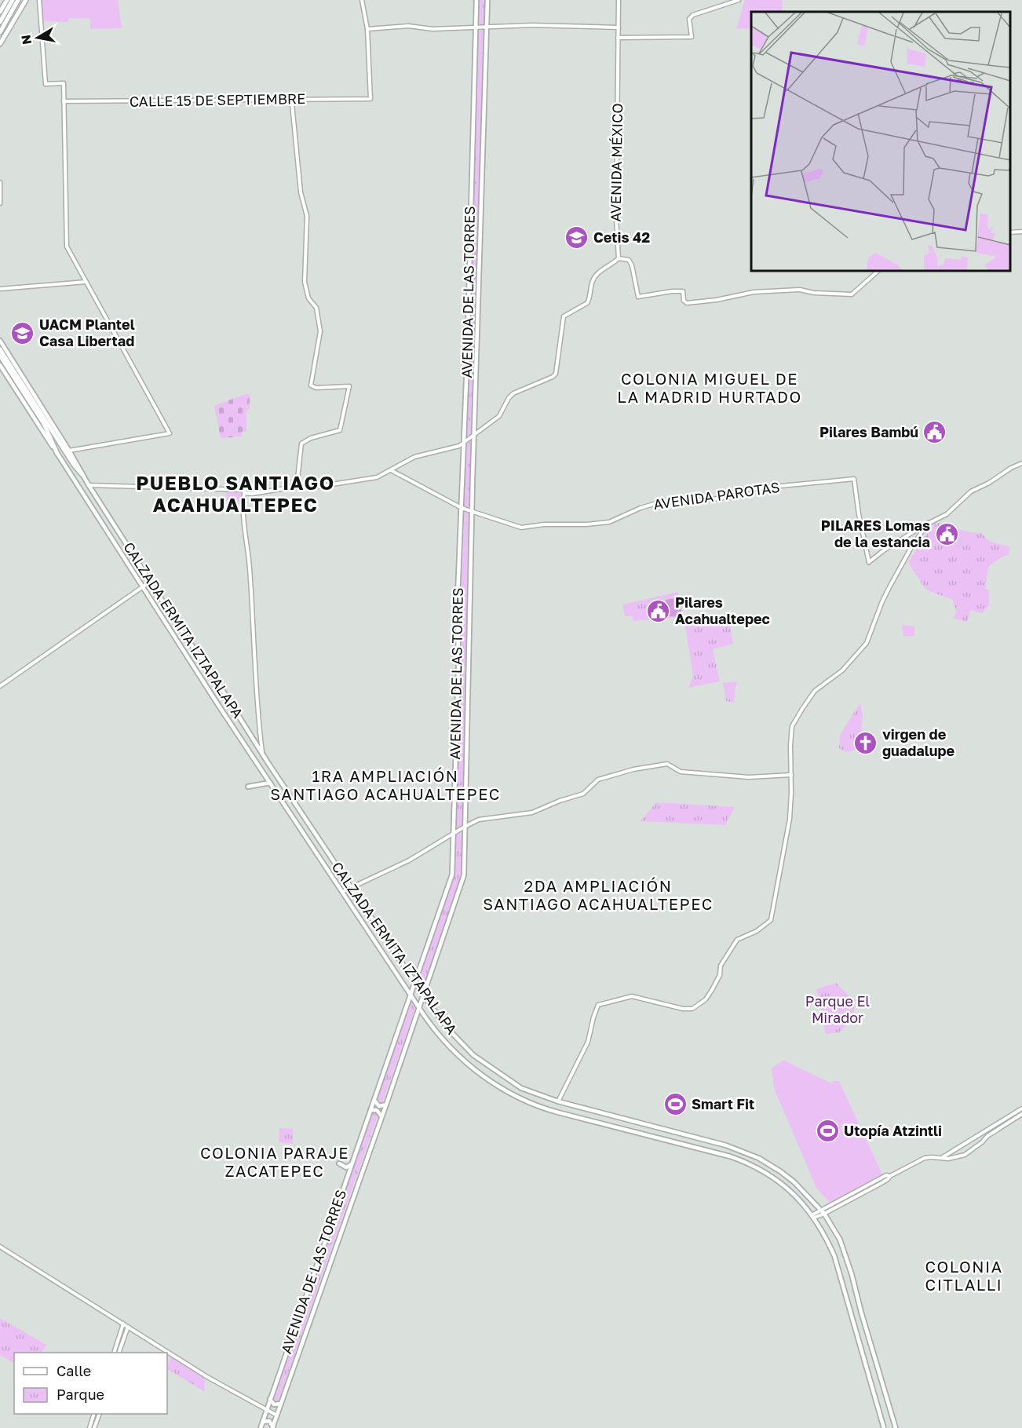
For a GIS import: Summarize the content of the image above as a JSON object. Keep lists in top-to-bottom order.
{
  "streets": {
    "main road": ["AVENIDA DE LAS TORRES", "CALZADA ERMITA IZTAPALAPA"],
    "street": ["CALLE 15 DE SEPTIEMBRE", "AVENIDA MÉXICO", "AVENIDA PAROTAS"]
  },
  "crossings": [
    ["AVENIDA DE LAS TORRES", "AVENIDA PAROTAS"],
    ["AVENIDA DE LAS TORRES", "CALZADA ERMITA IZTAPALAPA"]
  ],
  "districts": [
    "COLONIA MIGUEL DE LA MADRID HURTADO",
    "PUEBLO SANTIAGO ACAHUALTEPEC",
    "1RA AMPLIACIÓN SANTIAGO ACAHUALTEPEC",
    "2DA AMPLIACIÓN SANTIAGO ACAHUALTEPEC",
    "COLONIA PARAJE ZACATEPEC",
    "COLONIA CITLALLI"
  ],
  "parks": ["Parque El Mirador"],
  "places": {
    "school or university": ["Cetis 42", "UACM Plantel Casa Libertad"],
    "public building": ["Pilares Bambú", "PILARES Lomas de la estancia", "Pilares Acahualtepec"],
    "church": ["virgen de guadalupe"],
    "sports": ["Smart Fit", "Utopía Atzintli"]
  },
  "legend": ["Calle", "Parque"],
  "north": "left"
}
